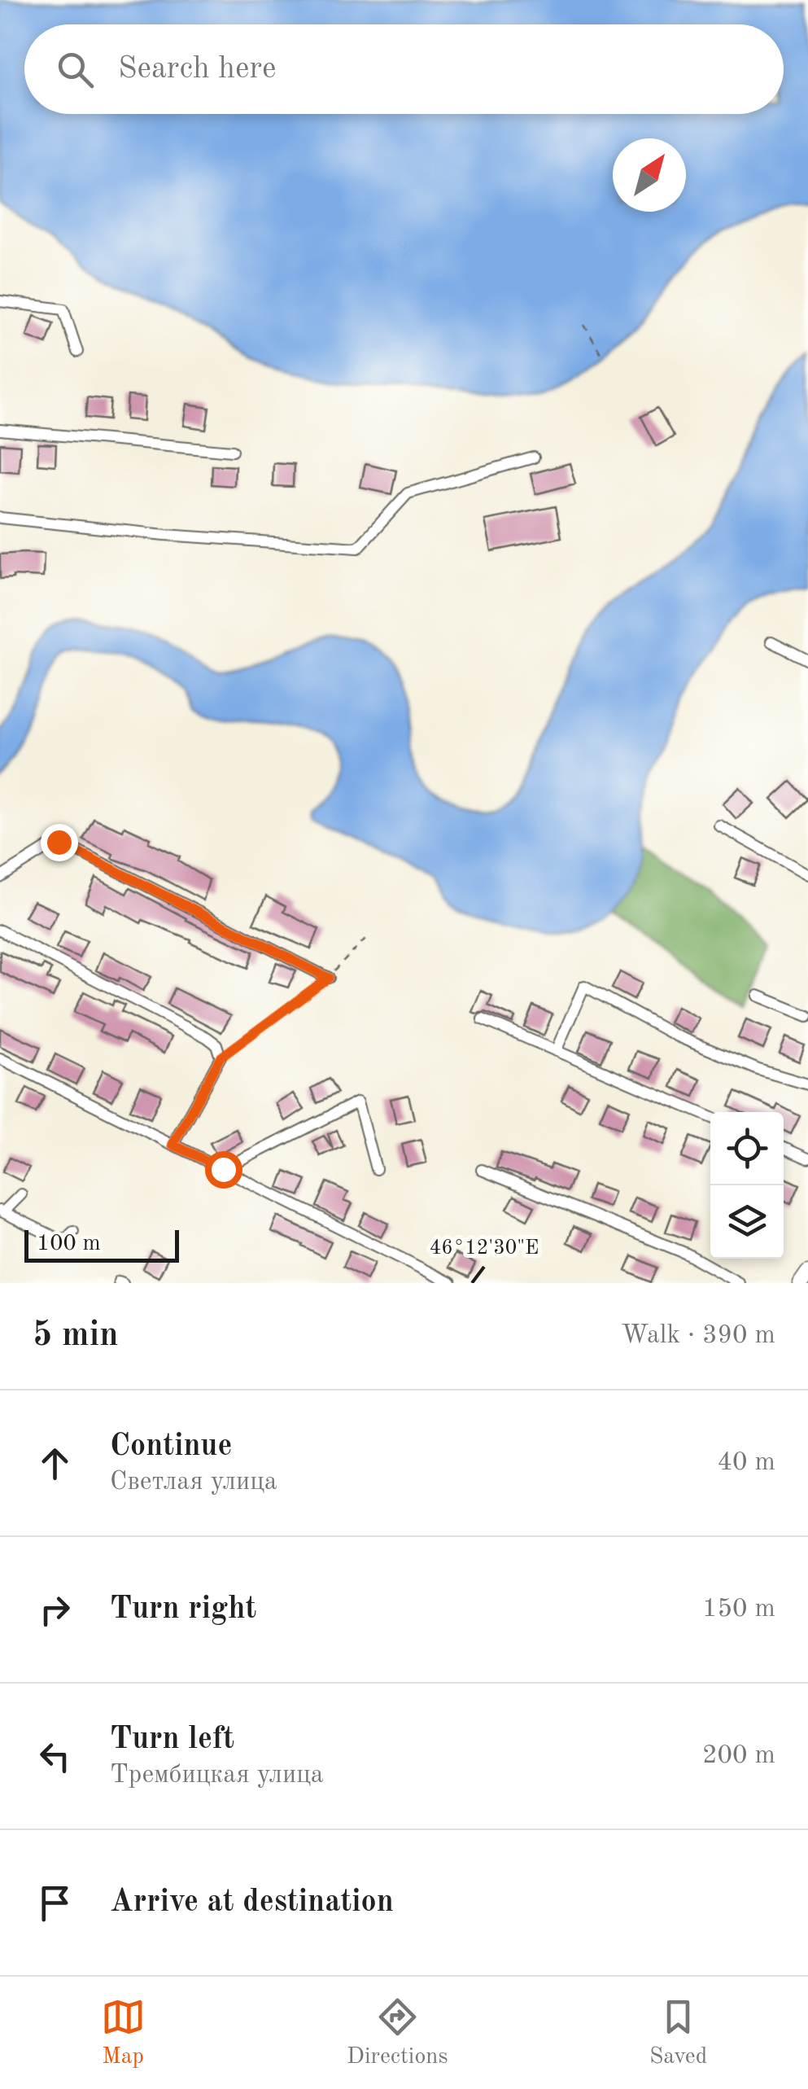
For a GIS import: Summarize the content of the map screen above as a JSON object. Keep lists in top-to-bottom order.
{
  "scale_bar": "100 m",
  "north": "top right",
  "page": {
    "search": "Search here",
    "scale": "100 m",
    "heading": ["5 min", "Walk · 390 m"],
    "list": [
      ["Continue", "Светлая улица", "40 m"],
      ["Turn right", "150 m"],
      ["Turn left", "Трембицкая улица", "200 m"],
      "Arrive at destination"
    ],
    "nav": ["Map", "Directions", "Saved"]
  },
  "coordinates": ["46°12'30\"E"]
}
